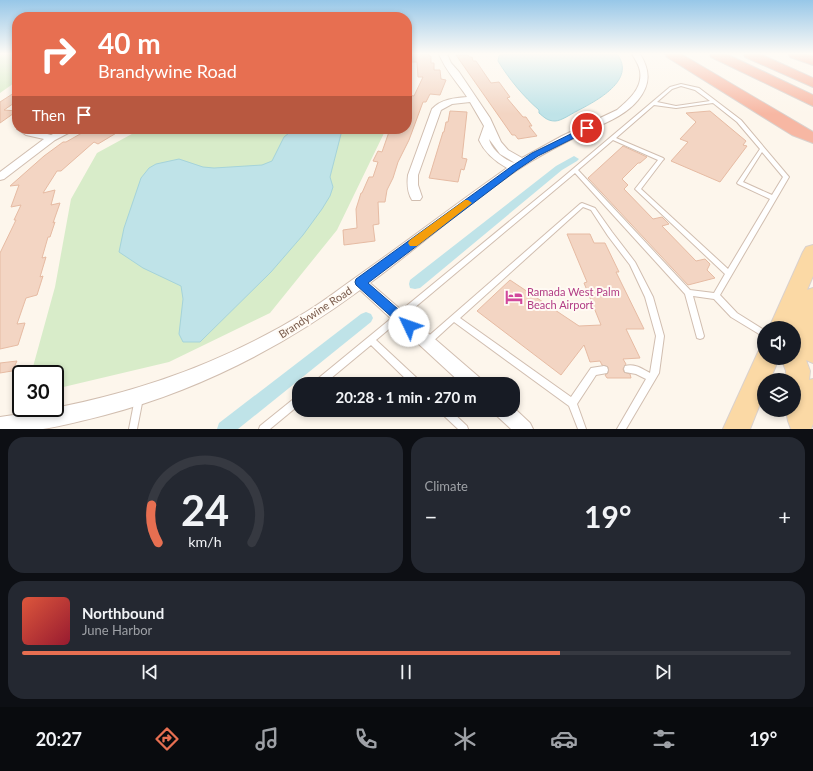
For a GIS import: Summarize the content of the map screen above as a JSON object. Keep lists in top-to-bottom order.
{
  "streets": {
    "street": ["Brandywine Road"]
  },
  "places": {
    "hotel": ["Ramada West Palm Beach Airport"]
  },
  "page": {
    "turn": ["40 m", "Brandywine Road"],
    "then": "Then",
    "limit": "30",
    "trip": "20:28 · 1 min · 270 m",
    "tile": "Climate",
    "heat": ["−", "19°", "+"],
    "song": ["Northbound", "June Harbor"],
    "tabs": ["20:27", "19°"],
    "gauge": ["24", "km/h"]
  }
}
